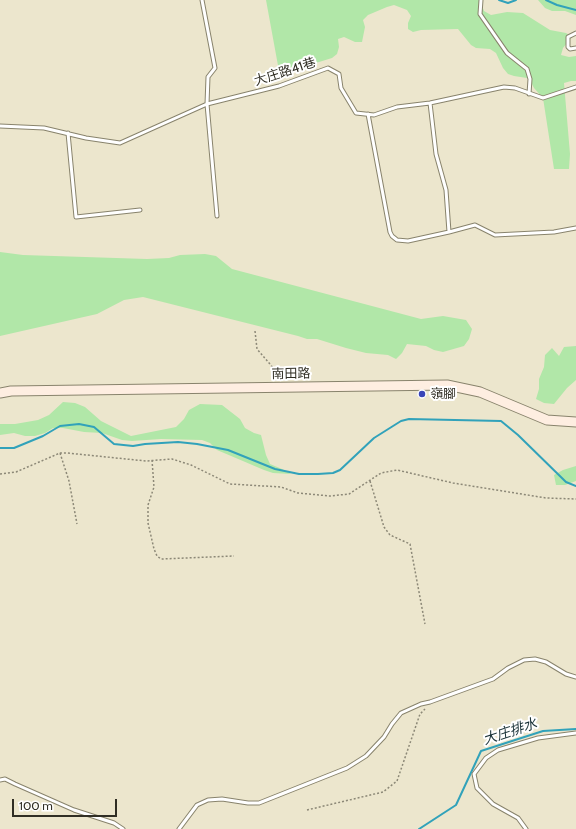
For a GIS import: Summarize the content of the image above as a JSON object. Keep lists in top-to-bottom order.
{
  "streets": {
    "main road": ["南田路"],
    "lane": ["大庄路41巷"]
  },
  "water": ["大庄排水"],
  "places": ["嶺腳"],
  "scale_bar": "100 m"
}
